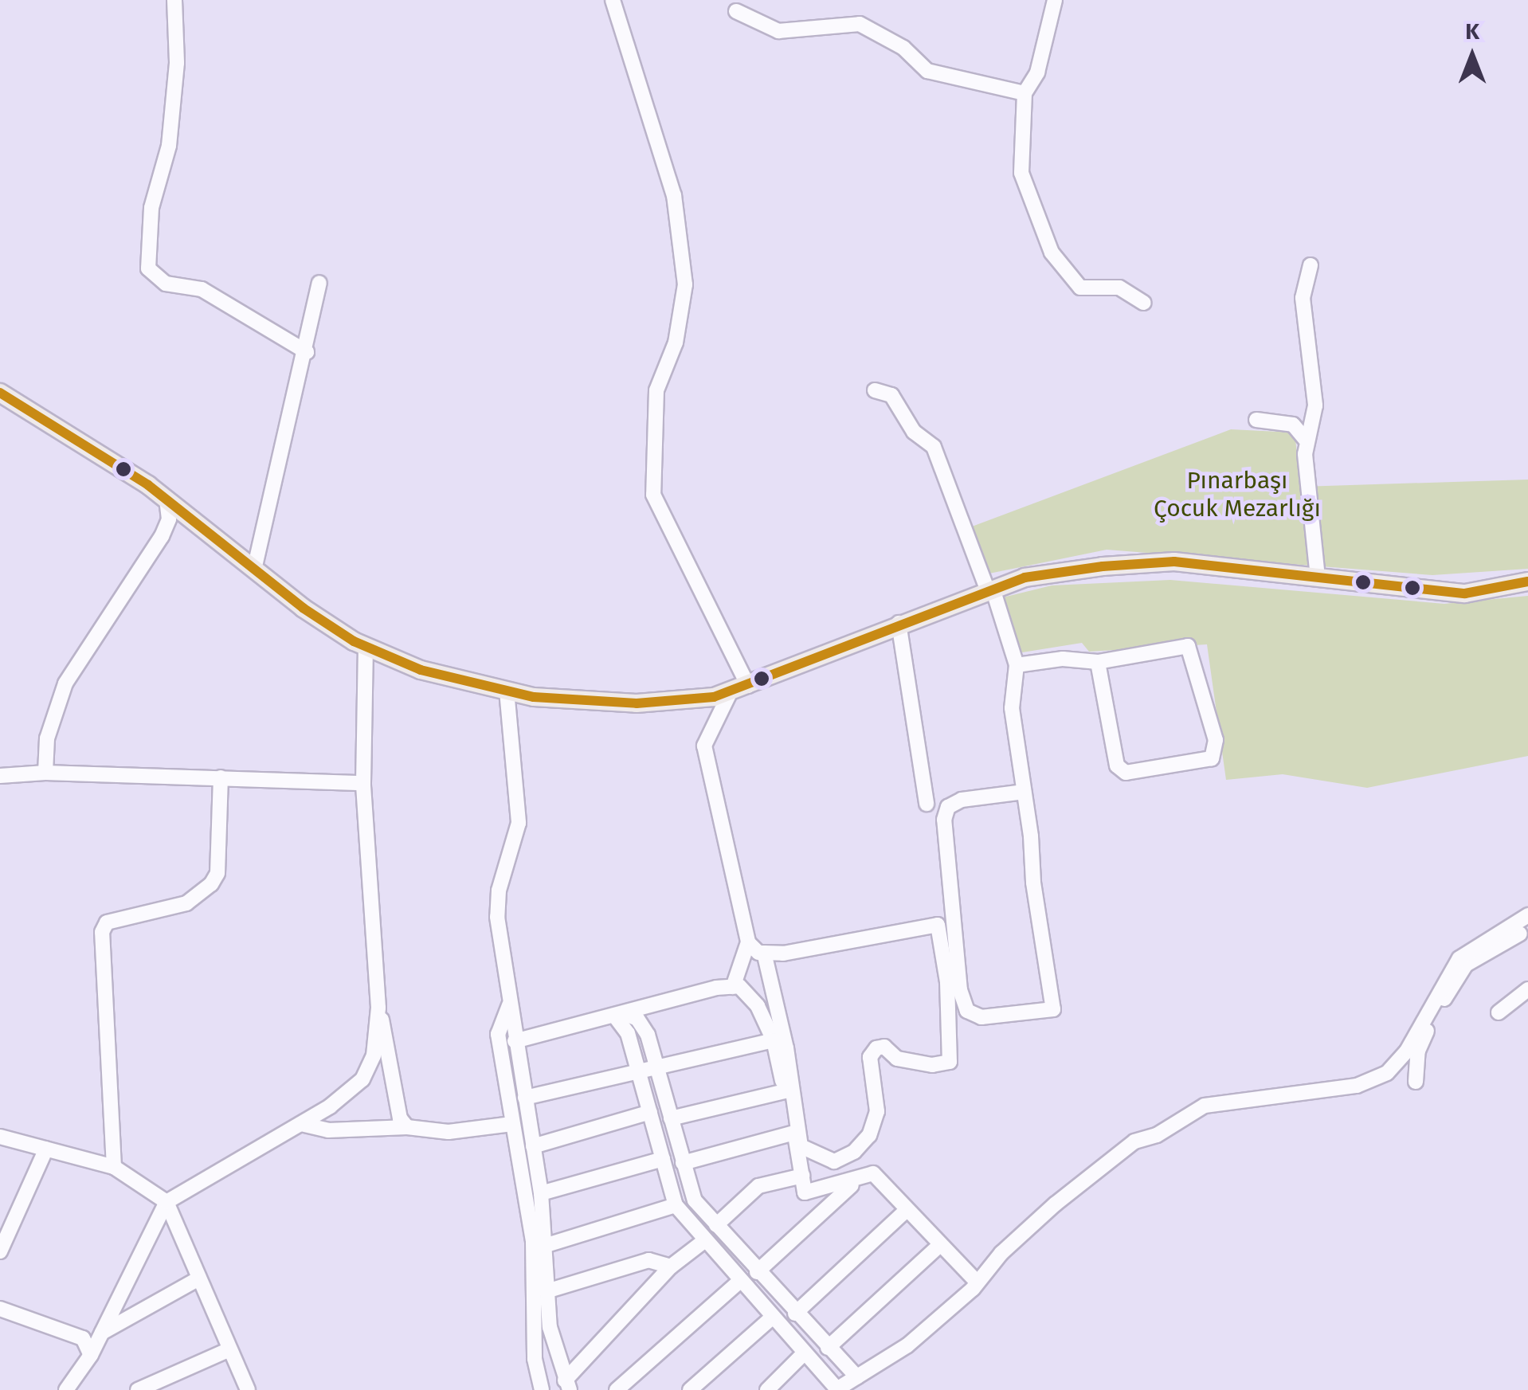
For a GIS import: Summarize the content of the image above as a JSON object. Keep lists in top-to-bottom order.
{
  "parks": ["Pınarbaşı Çocuk Mezarlığı"],
  "north": "top"
}
